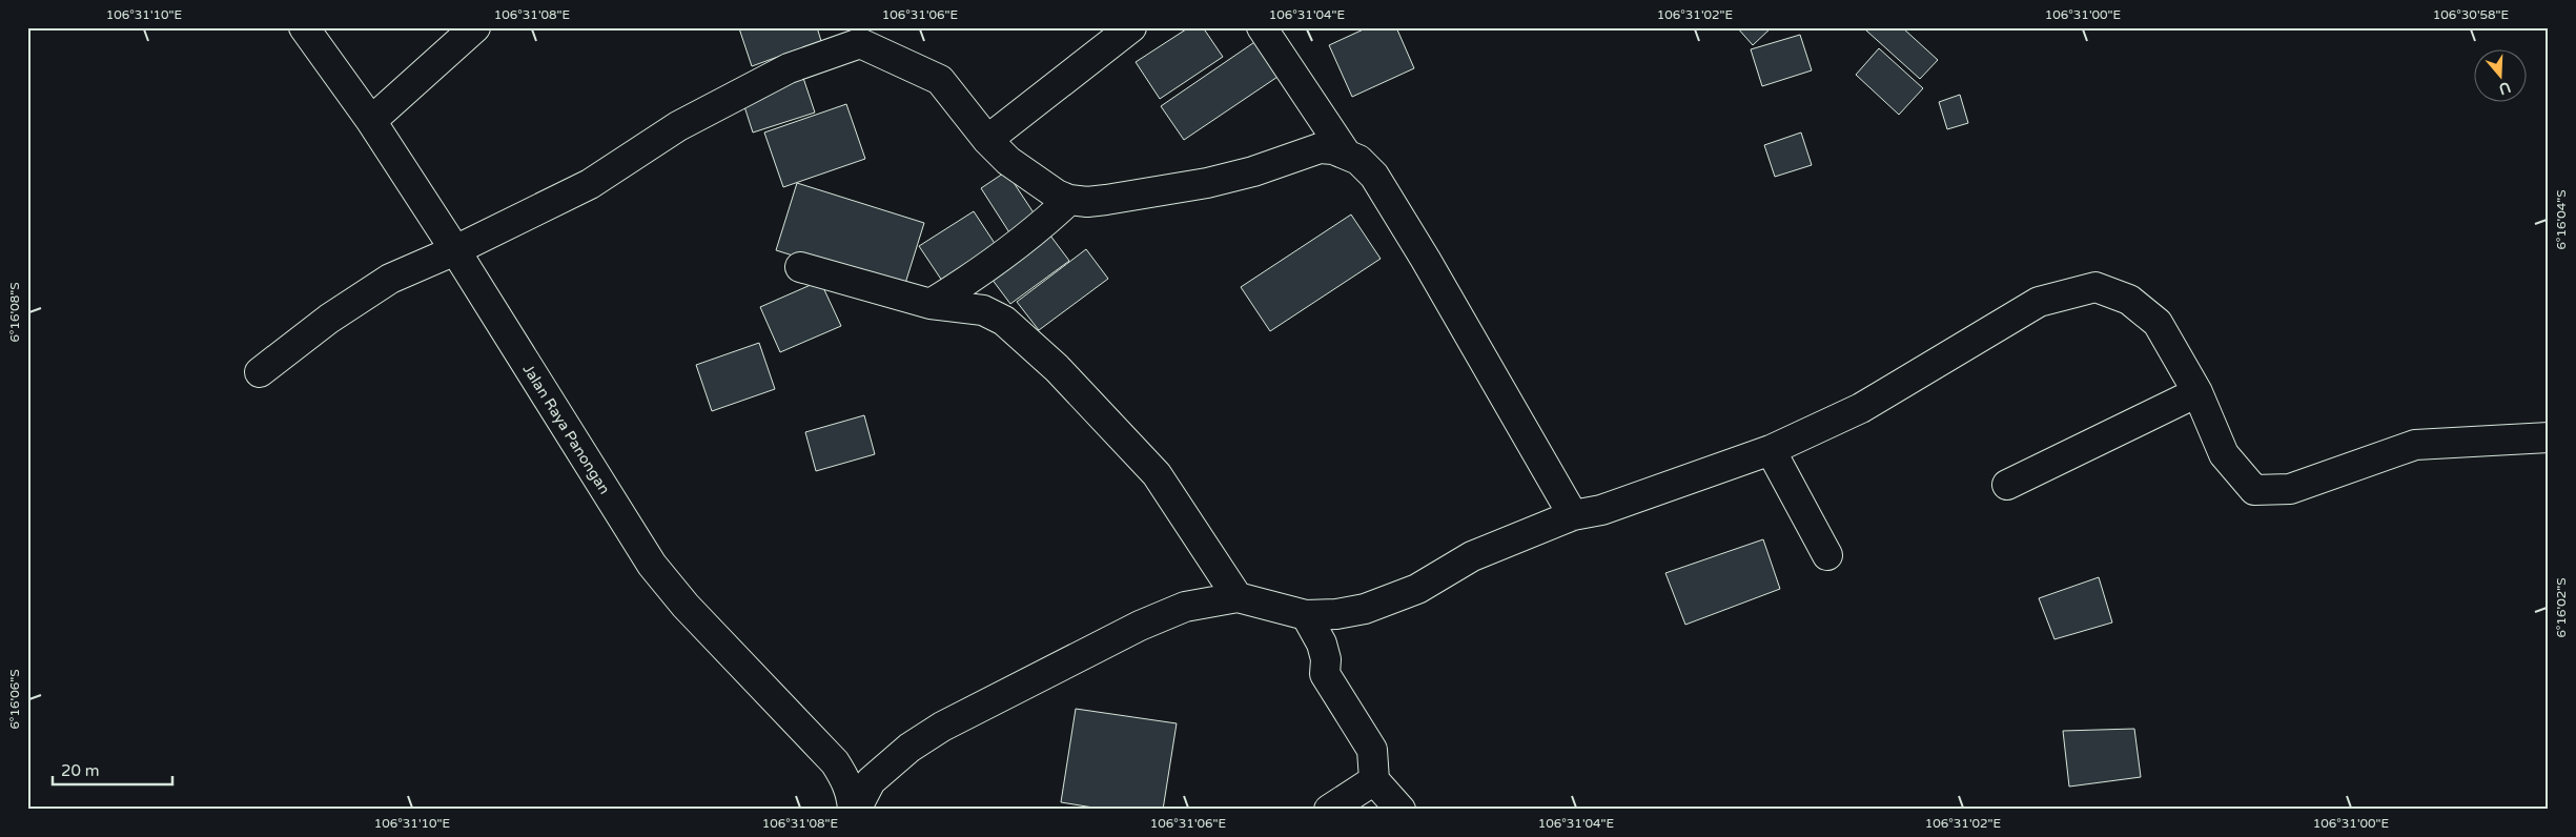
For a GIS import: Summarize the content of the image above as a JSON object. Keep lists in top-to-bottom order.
{
  "streets": {
    "street": ["Jalan Raya Panongan"]
  },
  "scale_bar": "20 m",
  "north": "bottom",
  "coordinates": [
    "106°31'10\"E",
    "106°31'08\"E",
    "106°31'06\"E",
    "106°31'04\"E",
    "106°31'02\"E",
    "106°31'00\"E",
    "106°30'58\"E",
    "6°16'04\"S",
    "6°16'08\"S",
    "6°16'02\"S",
    "6°16'06\"S"
  ]
}
